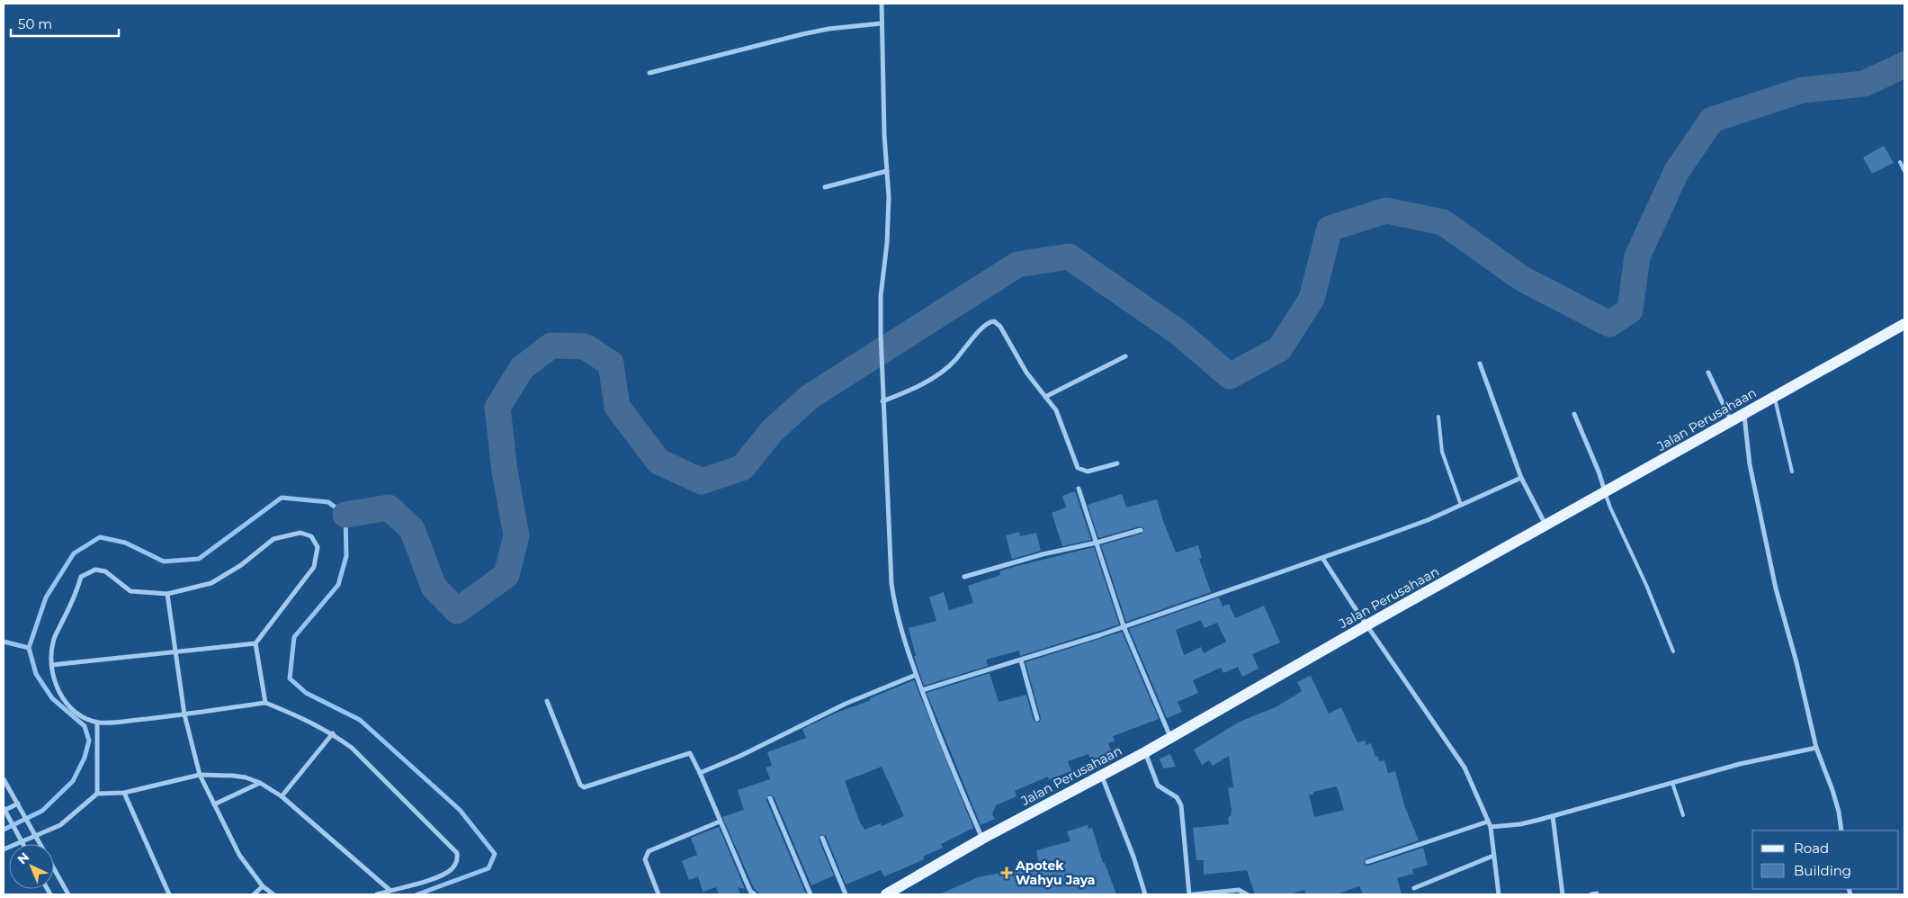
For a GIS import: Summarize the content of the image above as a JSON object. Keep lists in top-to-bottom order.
{
  "streets": {
    "main road": ["Jalan Perusahaan"]
  },
  "places": {
    "health": ["Apotek Wahyu Jaya"]
  },
  "legend": ["Road", "Building"],
  "scale_bar": "50 m",
  "north": "top left"
}
